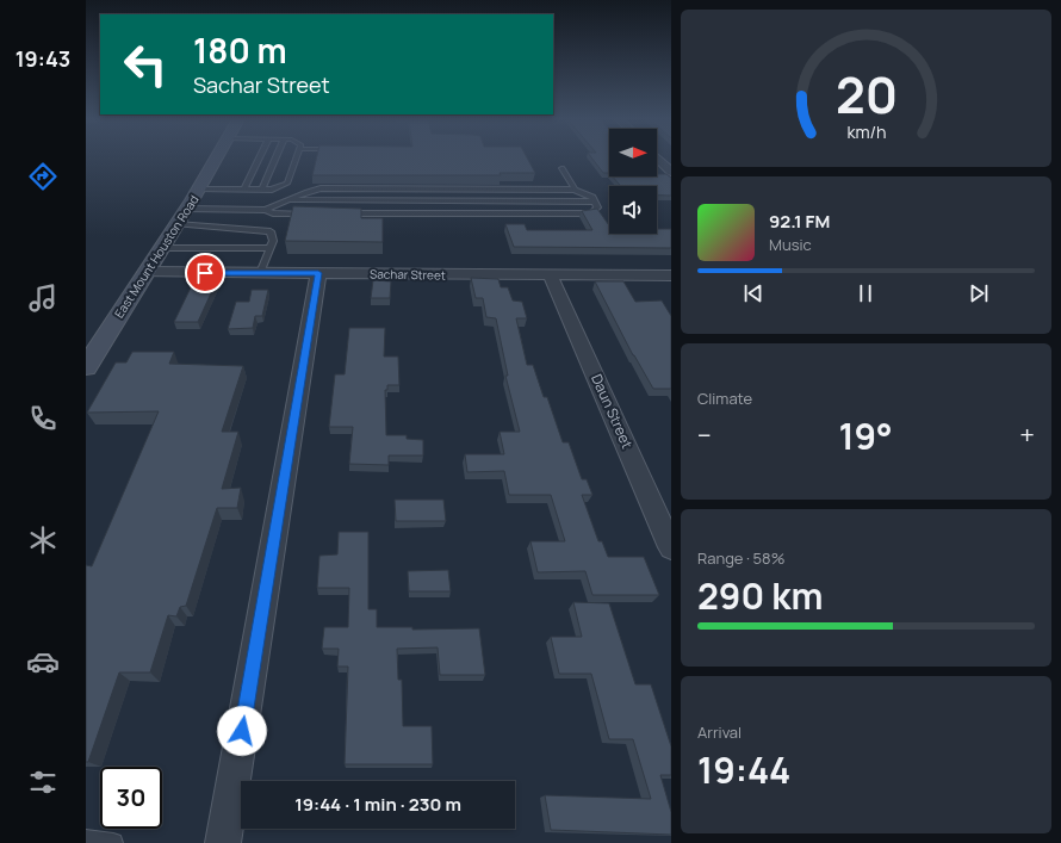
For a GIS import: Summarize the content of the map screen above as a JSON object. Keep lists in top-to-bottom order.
{
  "streets": {
    "main road": ["East Mount Houston Road"],
    "street": ["Sachar Street", "Daun Street"]
  },
  "crossings": [
    ["East Mount Houston Road", "Sachar Street"],
    ["Sachar Street", "Daun Street"]
  ],
  "north": "right",
  "page": {
    "tabs": "19:43",
    "turn": ["180 m", "Sachar Street"],
    "song": ["92.1 FM", "Music"],
    "tile": [
      "Climate",
      ["Range · 58%", "290 km"],
      ["Arrival", "19:44"]
    ],
    "heat": ["−", "19°", "+"],
    "limit": "30",
    "trip": "19:44 · 1 min · 230 m",
    "gauge": ["20", "km/h"]
  }
}
